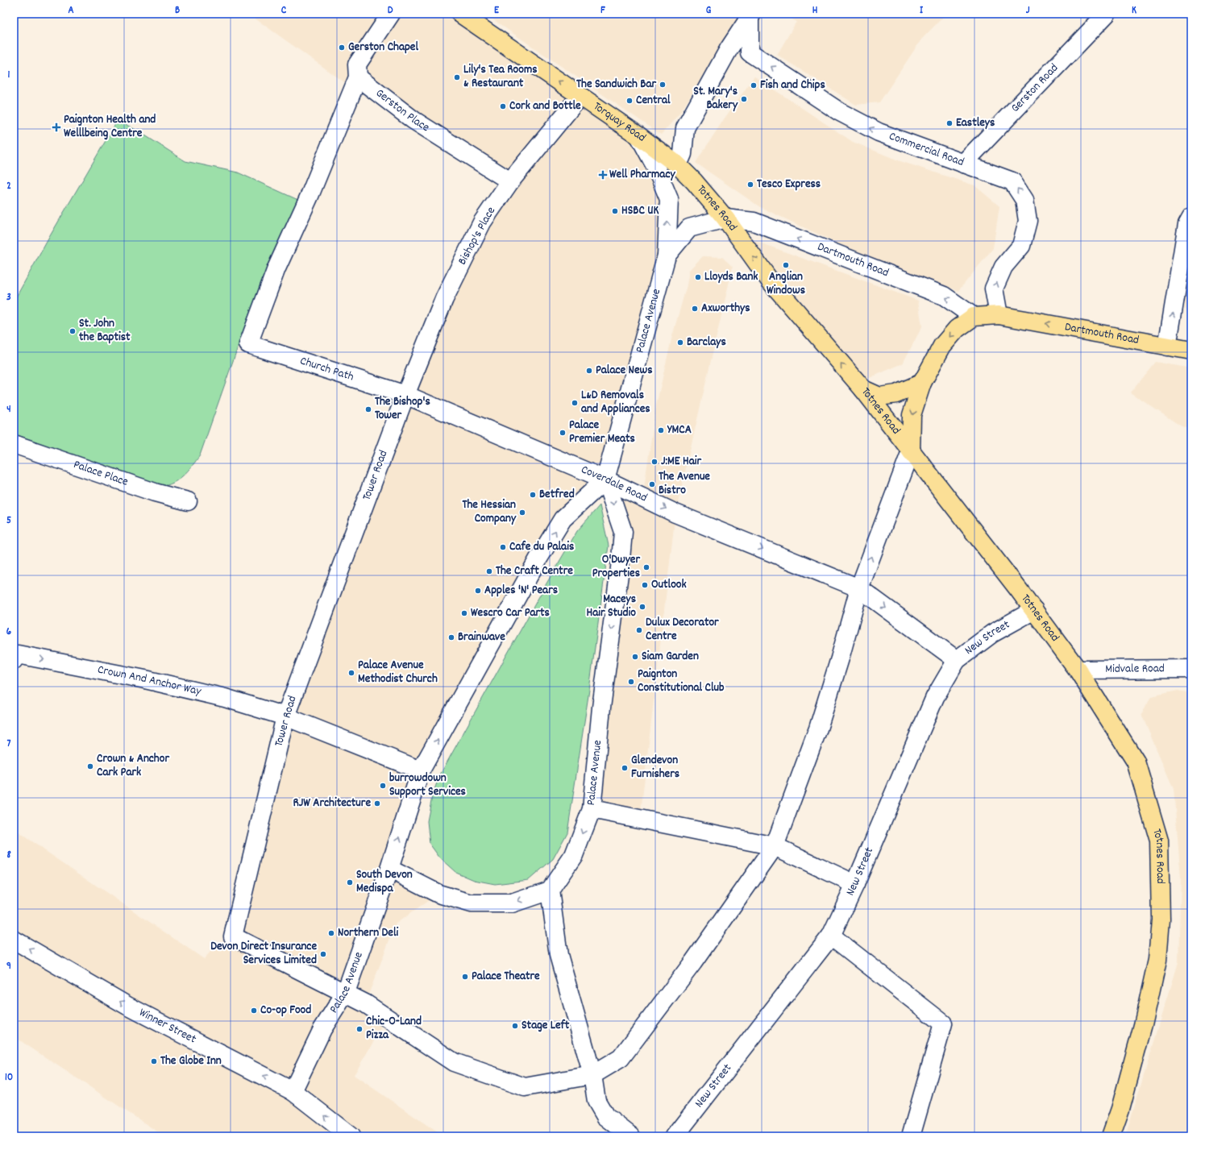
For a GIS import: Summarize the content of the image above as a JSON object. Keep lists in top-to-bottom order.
{
  "streets": {
    "main road": ["Torquay Road", "Totnes Road", "Dartmouth Road"],
    "street": [
      "Gerston Road",
      "Gerston Place",
      "Commercial Road",
      "Bishop's Place",
      "Palace Avenue",
      "Church Path",
      "Palace Place",
      "Tower Road",
      "Coverdale Road",
      "New Street",
      "Midvale Road",
      "Crown And Anchor Way",
      "Winner Street"
    ]
  },
  "crossings": [
    ["Gerston Road", "Commercial Road"],
    ["Gerston Place", "Bishop's Place"],
    ["Gerston Place", "Church Path"],
    ["Torquay Road", "Totnes Road"],
    ["Torquay Road", "Bishop's Place"],
    ["Torquay Road", "Palace Avenue"],
    ["Commercial Road", "Dartmouth Road"],
    ["Totnes Road", "Dartmouth Road"],
    ["Totnes Road", "Palace Avenue"],
    ["Totnes Road", "New Street"],
    ["Totnes Road", "Midvale Road"],
    ["Bishop's Place", "Church Path"],
    ["Bishop's Place", "Tower Road"],
    ["Bishop's Place", "Coverdale Road"],
    ["Dartmouth Road", "Palace Avenue"],
    ["Palace Avenue", "Tower Road"],
    ["Palace Avenue", "Coverdale Road"],
    ["Palace Avenue", "Crown And Anchor Way"],
    ["Palace Avenue", "Winner Street"],
    ["Church Path", "Tower Road"],
    ["Church Path", "Coverdale Road"],
    ["Tower Road", "Coverdale Road"],
    ["Tower Road", "Crown And Anchor Way"],
    ["Coverdale Road", "New Street"]
  ],
  "one_way": [
    "Torquay Road",
    "Commercial Road",
    "Dartmouth Road",
    "Coverdale Road",
    "Crown And Anchor Way",
    "Winner Street"
  ],
  "places": {
    "other": [
      "Gerston Chapel",
      "Lily's Tea Rooms & Restaurant",
      "The Sandwich Bar",
      "Fish and Chips",
      "St. Mary's Bakery",
      "Central",
      "Cork and Bottle",
      "Eastleys",
      "Tesco Express",
      "HSBC UK",
      "Anglian Windows",
      "Lloyds Bank",
      "Axworthys",
      "St. John the Baptist",
      "Barclays",
      "Palace News",
      "L&D Removals and Appliances",
      "The Bishop's Tower",
      "YMCA",
      "Palace Premier Meats",
      "J:ME Hair",
      "The Avenue Bistro",
      "Betfred",
      "The Hessian Company",
      "Cafe du Palais",
      "O'Dwyer Properties",
      "The Craft Centre",
      "Outlook",
      "Apples 'N' Pears",
      "Maceys Hair Studio",
      "Wescro Car Parts",
      "Dulux Decorator Centre",
      "Brainwave",
      "Siam Garden",
      "Palace Avenue Methodist Church",
      "Paignton Constitutional Club",
      "Crown & Anchor Cark Park",
      "Glendevon Furnishers",
      "burrowdown Support Services",
      "RJW Architecture",
      "South Devon Medispa",
      "Northern Deli",
      "Devon Direct Insurance Services Limited",
      "Palace Theatre",
      "Co-op Food",
      "Stage Left",
      "Chic-O-Land Pizza",
      "The Globe Inn"
    ],
    "health": ["Paignton Health and Welllbeing Centre", "Well Pharmacy"]
  },
  "grid": {
    "columns": [
      "A",
      "B",
      "C",
      "D",
      "E",
      "F",
      "G",
      "H",
      "I",
      "J",
      "K"
    ],
    "rows": [
      "1",
      "2",
      "3",
      "4",
      "5",
      "6",
      "7",
      "8",
      "9",
      "10"
    ]
  }
}
